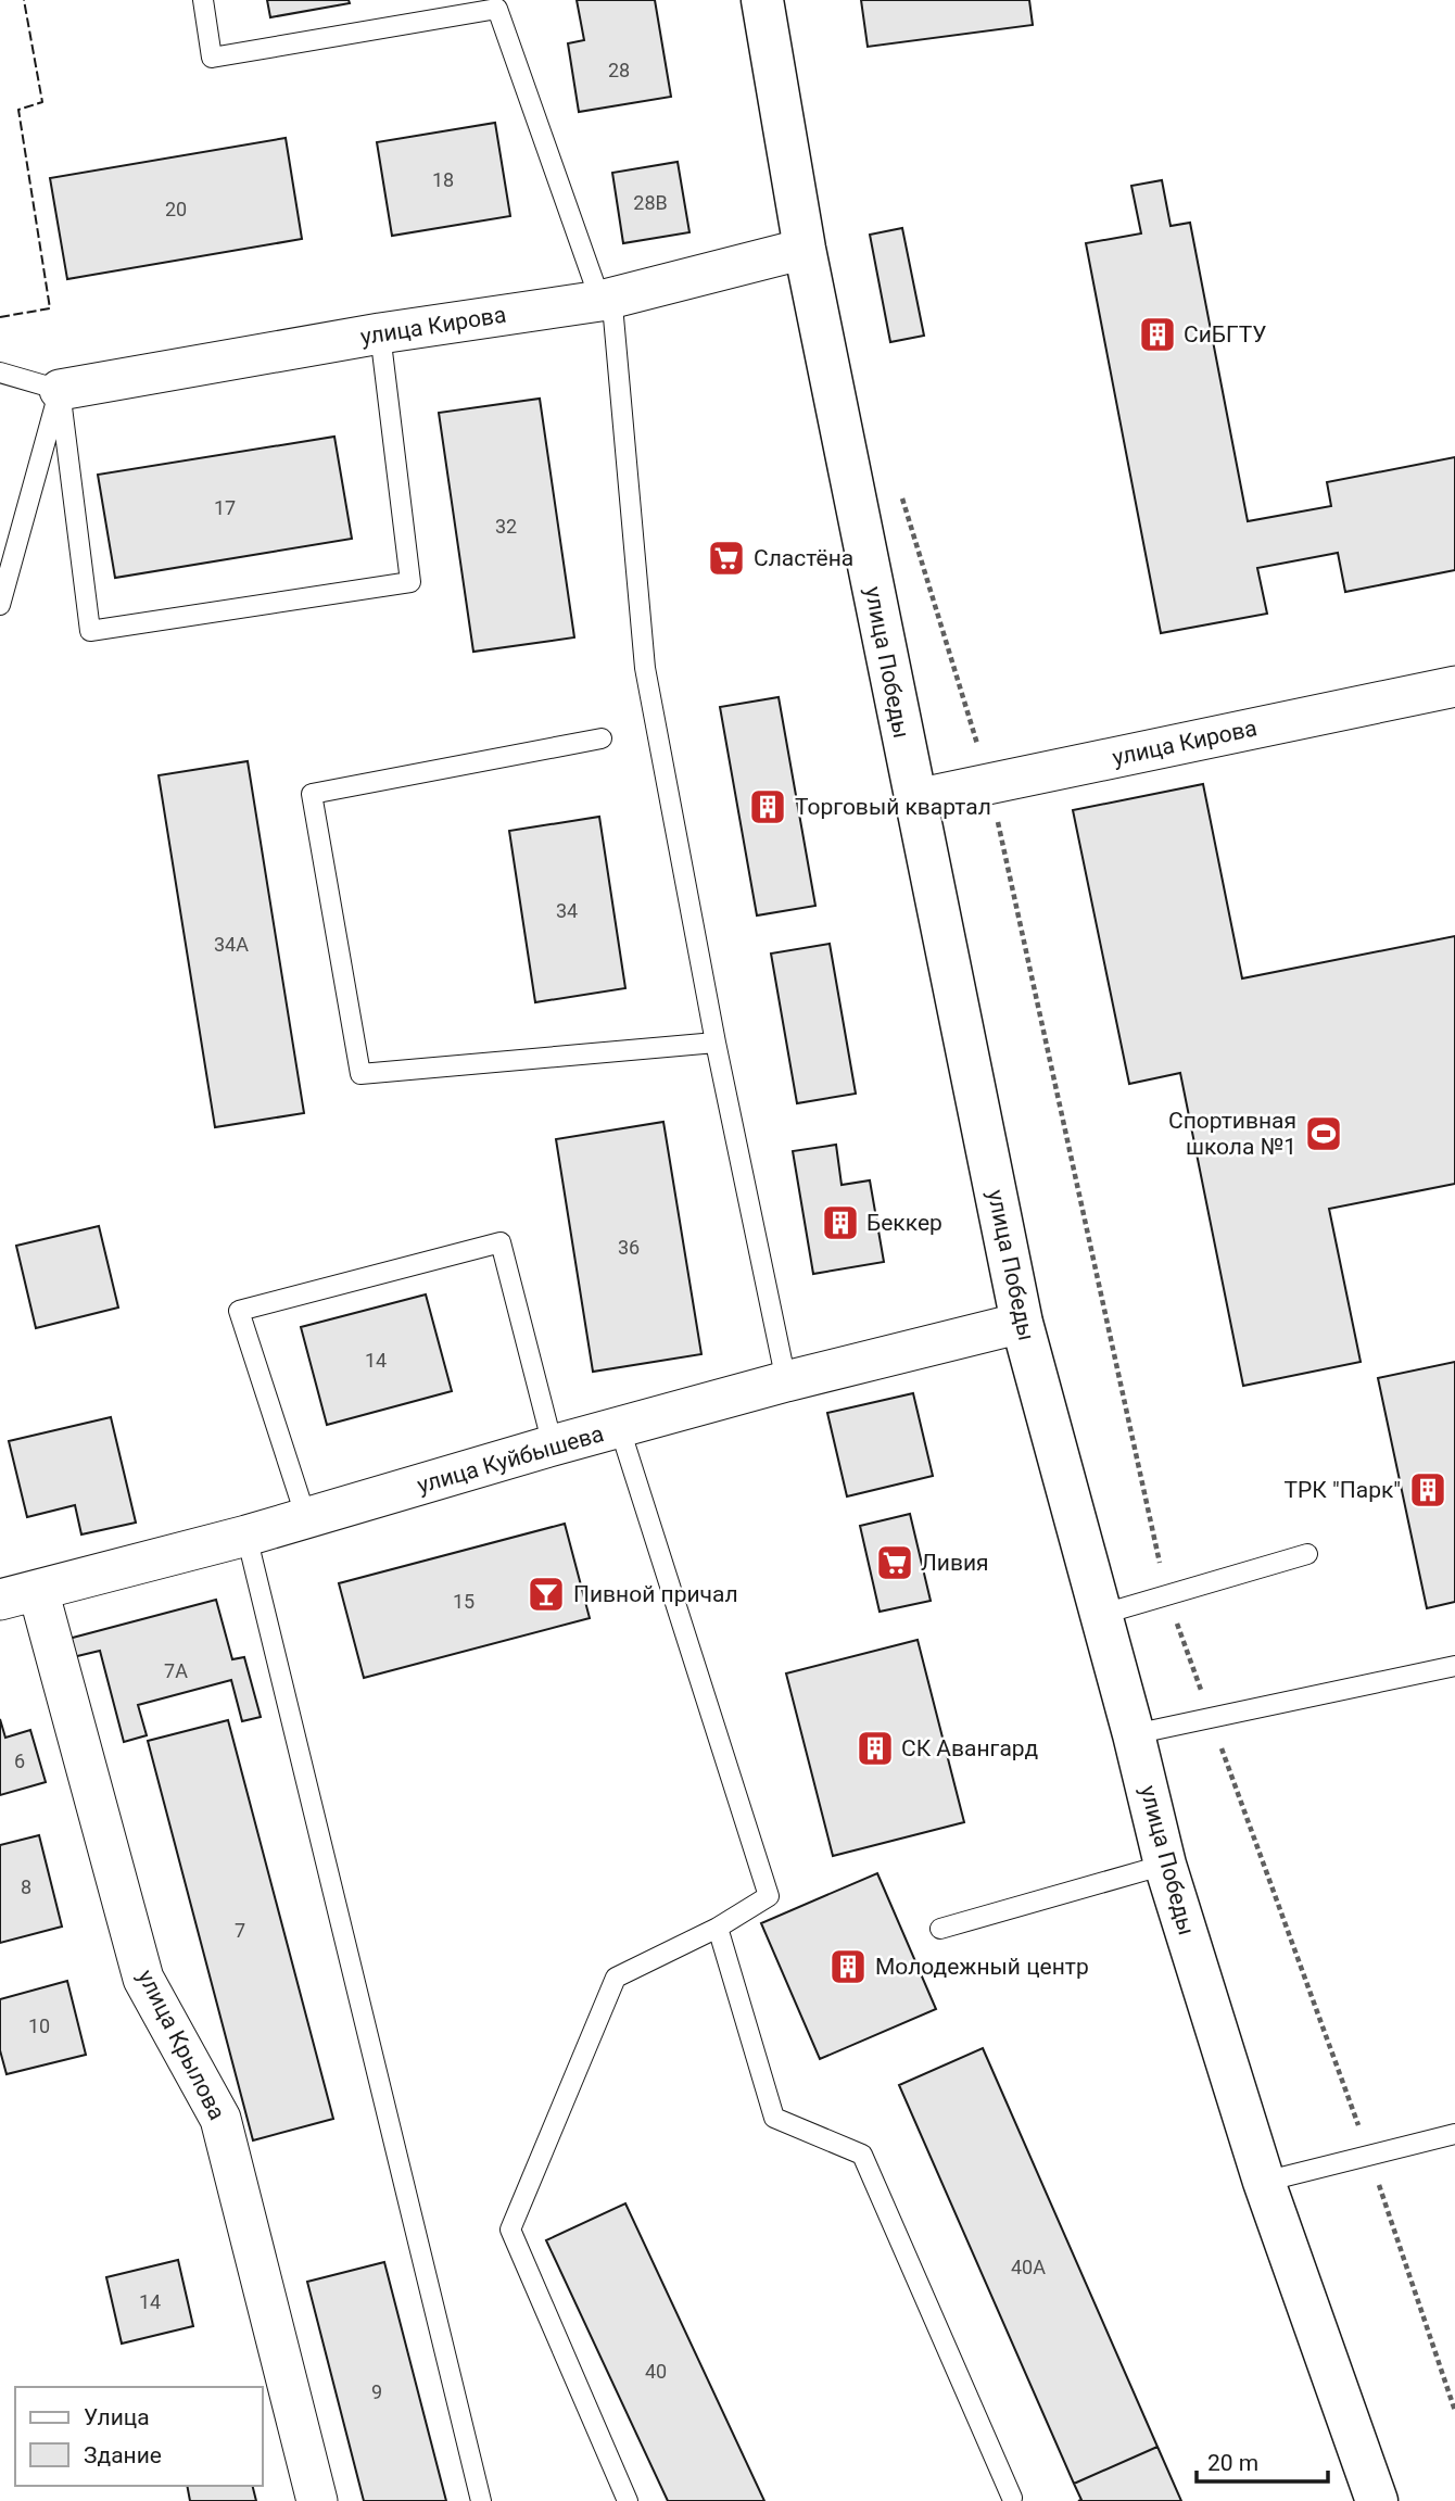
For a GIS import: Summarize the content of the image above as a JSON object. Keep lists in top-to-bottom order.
{
  "streets": {
    "street": [
      "улица Кирова",
      "улица Победы",
      "улица Куйбышева",
      "улица Крылова"
    ]
  },
  "crossings": [
    ["улица Кирова", "улица Победы"],
    ["улица Победы", "улица Куйбышева"],
    ["улица Куйбышева", "улица Крылова"]
  ],
  "places": {
    "building": [
      "СиБГТУ",
      "Торговый квартал",
      "Беккер",
      "ТРК \"Парк\"",
      "СК Авангард",
      "Молодежный центр"
    ],
    "supermarket": ["Сластёна", "Ливия"],
    "sports": ["Спортивная школа №1"],
    "bar": ["Пивной причал"]
  },
  "house_numbers": [
    "28",
    "18",
    "28В",
    "20",
    "17",
    "32",
    "34",
    "34А",
    "36",
    "14",
    "15",
    "7А",
    "6",
    "8",
    "7",
    "10",
    "40А",
    "14",
    "40",
    "9"
  ],
  "legend": ["Улица", "Здание"],
  "scale_bar": "20 m"
}
